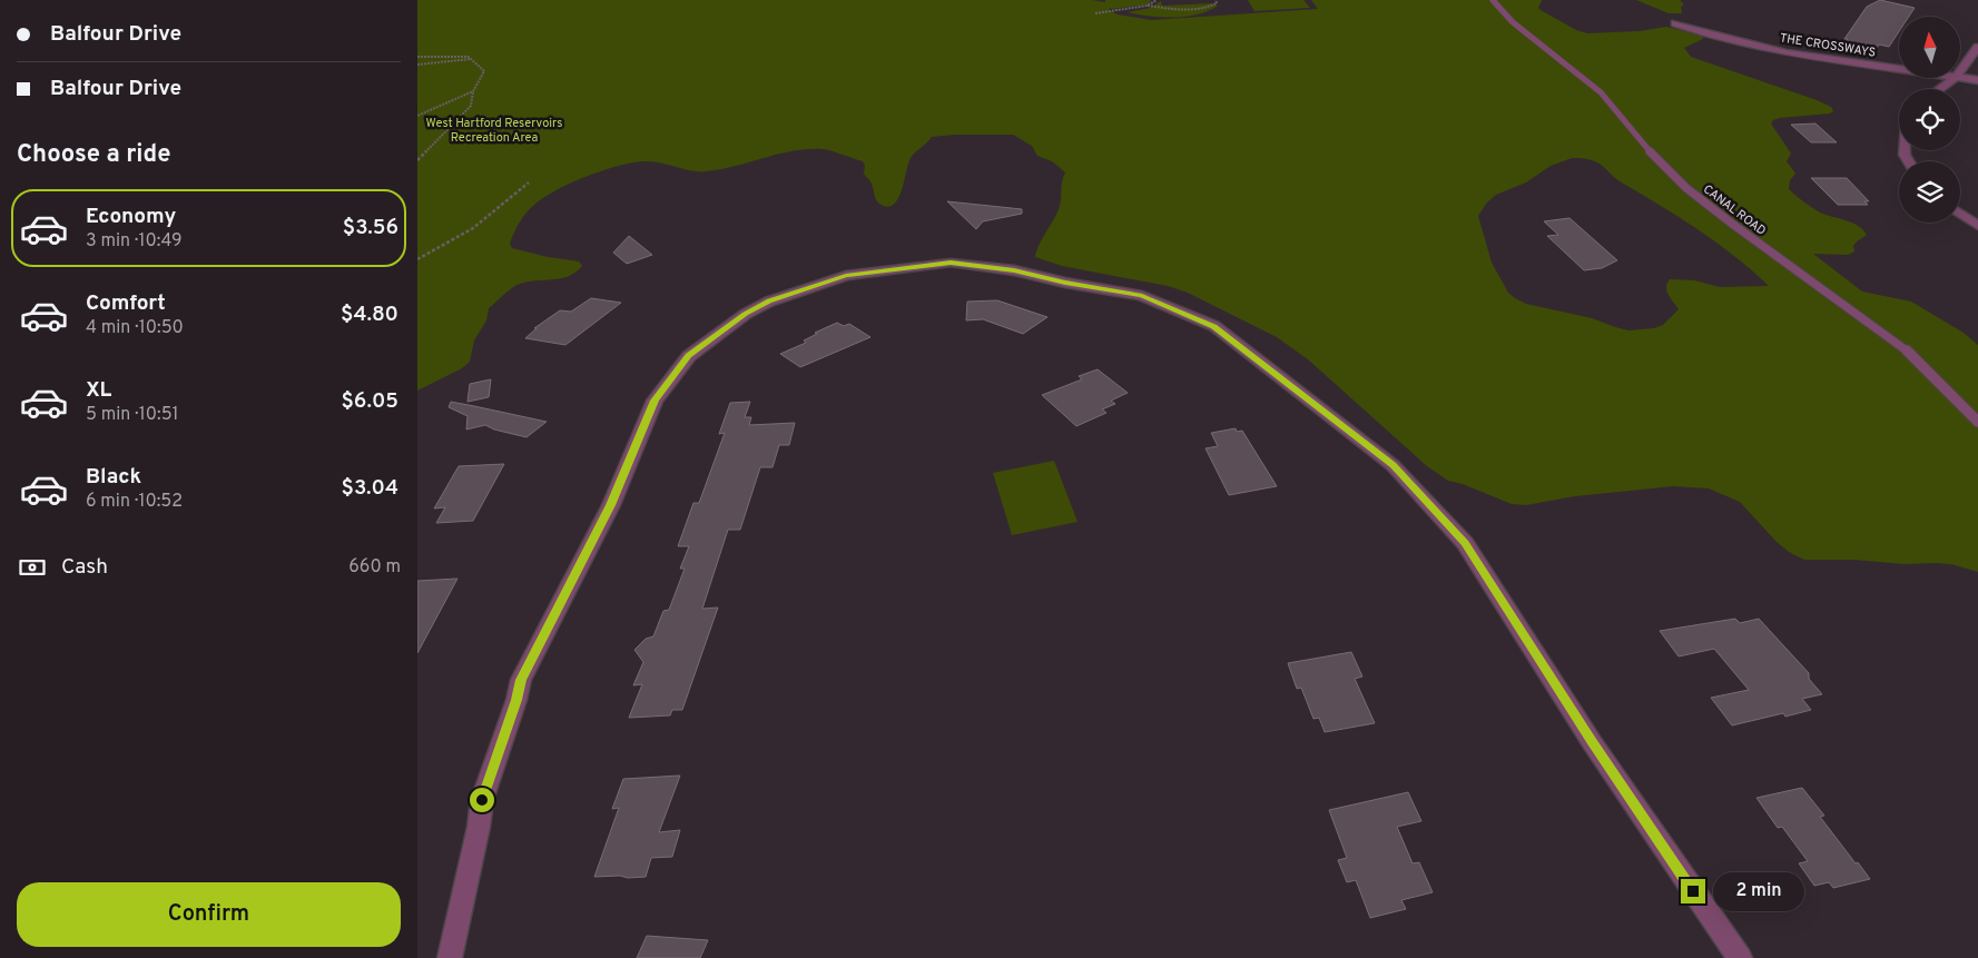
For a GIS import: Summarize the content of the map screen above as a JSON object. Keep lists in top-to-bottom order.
{
  "streets": {
    "street": ["THE CROSSWAYS"],
    "lane": ["CANAL ROAD"]
  },
  "parks": ["West Hartford Reservoirs Recreation Area"],
  "north": "top",
  "page": {
    "banner": ["Balfour Drive", "Balfour Drive"],
    "heading": "Choose a ride",
    "list": [
      {
        "name": "Economy",
        "note": "3 min · 10:49",
        "value": "$3.56"
      },
      {
        "name": "Comfort",
        "note": "4 min · 10:50",
        "value": "$4.80"
      },
      {
        "name": "XL",
        "note": "5 min · 10:51",
        "value": "$6.05"
      },
      {
        "name": "Black",
        "note": "6 min · 10:52",
        "value": "$3.04"
      }
    ],
    "pay": ["Cash", "660 m"],
    "buttons": "Confirm",
    "bubble": "2 min"
  }
}
